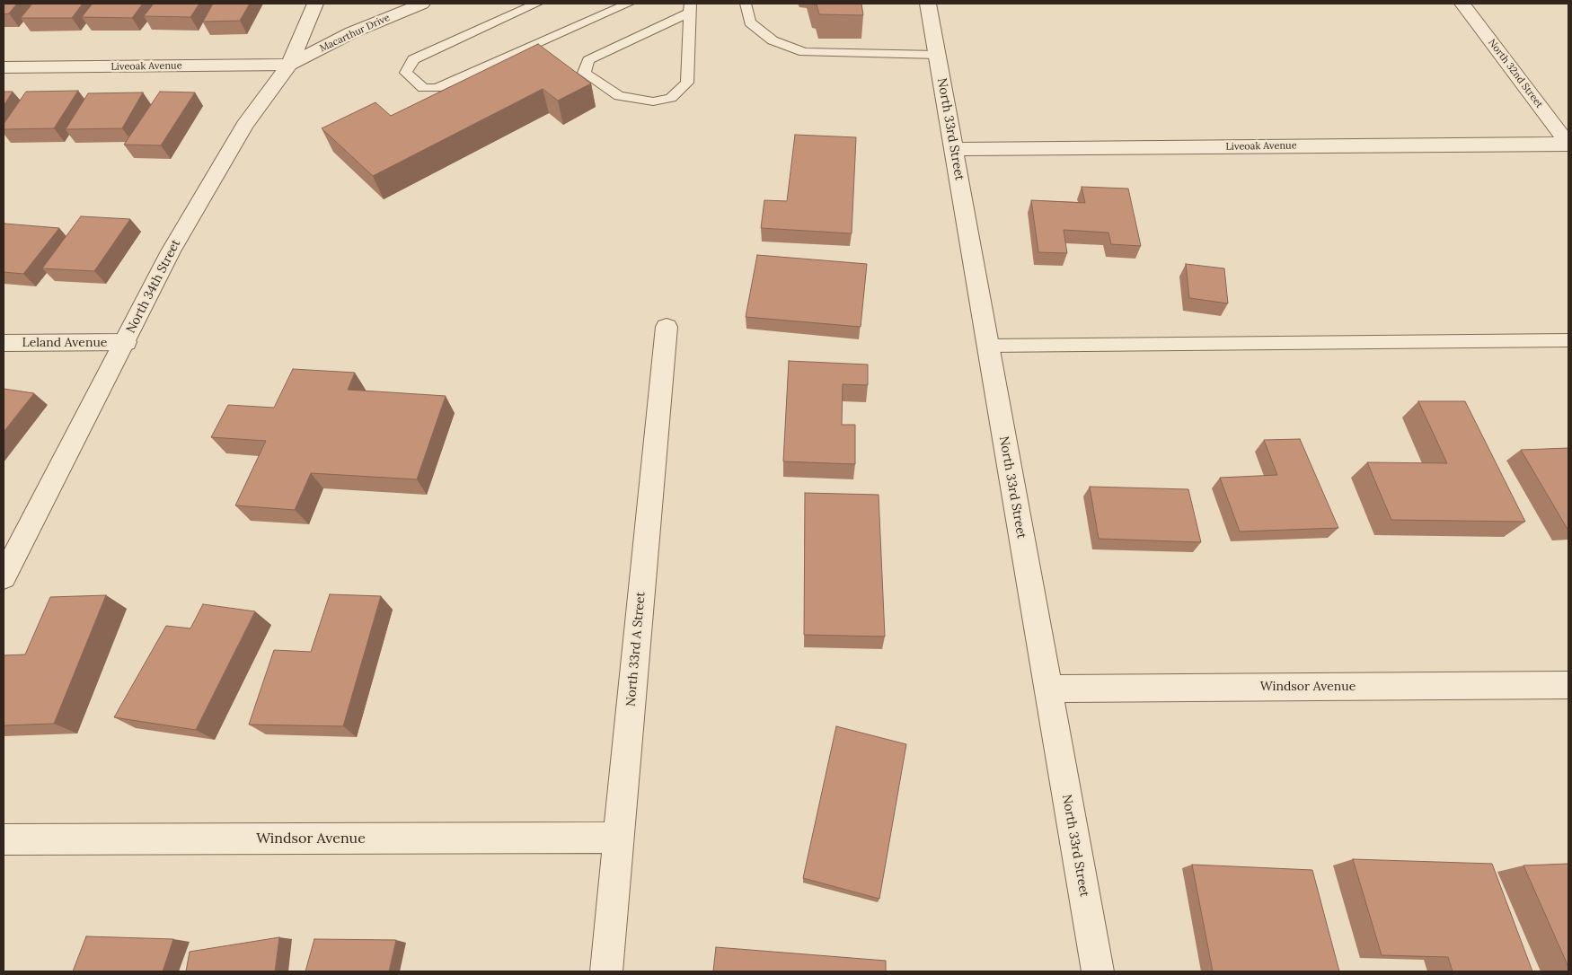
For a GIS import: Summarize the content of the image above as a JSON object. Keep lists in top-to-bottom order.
{
  "streets": {
    "street": [
      "Macarthur Drive",
      "Liveoak Avenue",
      "North 32nd Street",
      "North 33rd Street",
      "North 34th Street",
      "Leland Avenue",
      "North 33rd A Street",
      "Windsor Avenue"
    ]
  },
  "crossings": [
    ["Macarthur Drive", "Liveoak Avenue"],
    ["Macarthur Drive", "North 34th Street"],
    ["Liveoak Avenue", "North 32nd Street"],
    ["Liveoak Avenue", "North 33rd Street"],
    ["Liveoak Avenue", "North 34th Street"],
    ["North 33rd Street", "Windsor Avenue"],
    ["North 34th Street", "Leland Avenue"],
    ["North 33rd A Street", "Windsor Avenue"]
  ]
}
